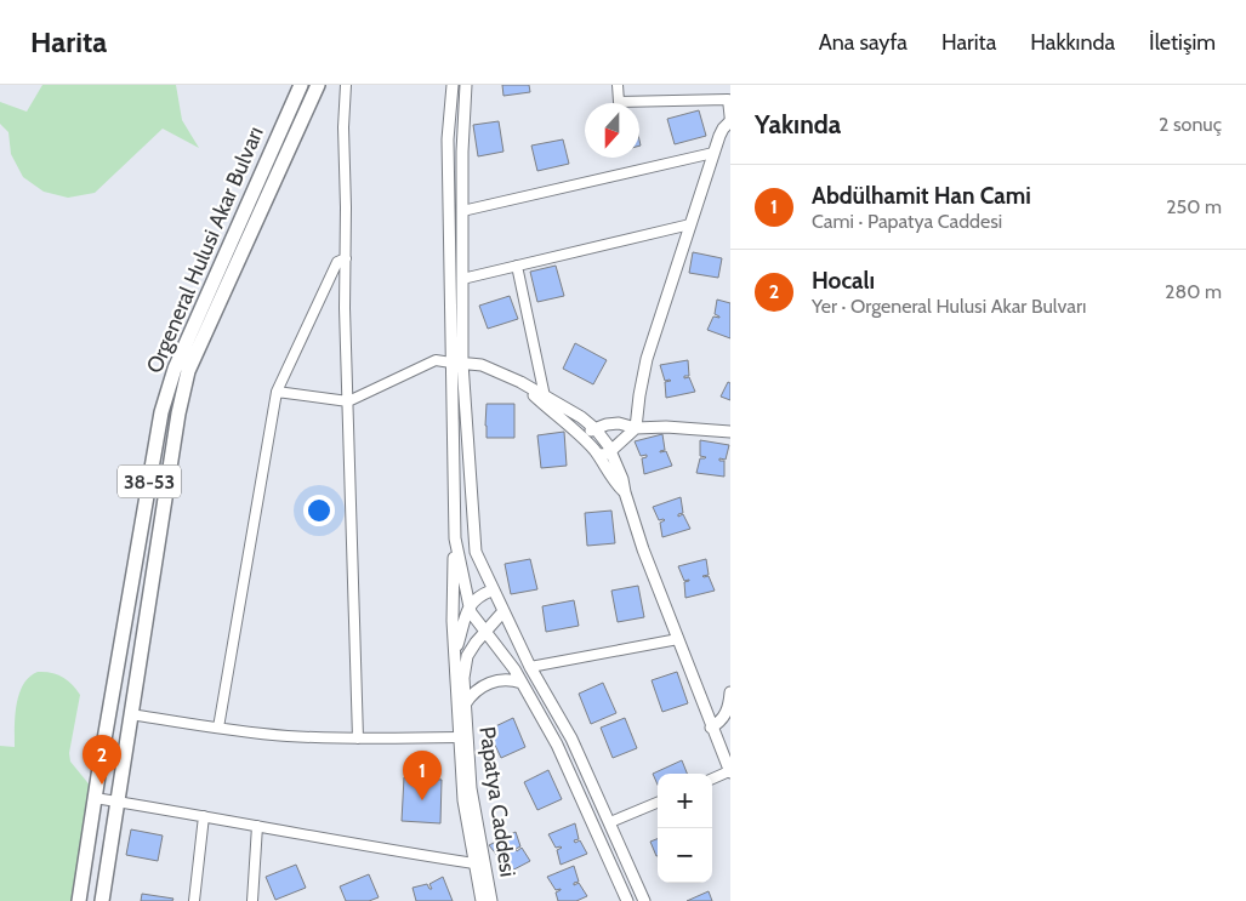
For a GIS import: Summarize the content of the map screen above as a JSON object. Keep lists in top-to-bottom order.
{
  "streets": {
    "main road": ["Orgeneral Hulusi Akar Bulvarı", "38-53"],
    "street": ["Papatya Caddesi"]
  },
  "north": "bottom",
  "page": {
    "header": "Harita",
    "nav": [
      "Ana sayfa",
      "Harita",
      "Hakkında",
      "İletişim"
    ],
    "heading": ["Yakında", "2 sonuç"],
    "list": [
      {
        "mark": "1",
        "name": "Abdülhamit Han Cami",
        "note": "Cami · Papatya Caddesi",
        "value": "250 m"
      },
      {
        "mark": "2",
        "name": "Hocalı",
        "note": "Yer · Orgeneral Hulusi Akar Bulvarı",
        "value": "280 m"
      }
    ],
    "pins": ["2", "1"],
    "map_buttons": ["+", "−"]
  }
}
